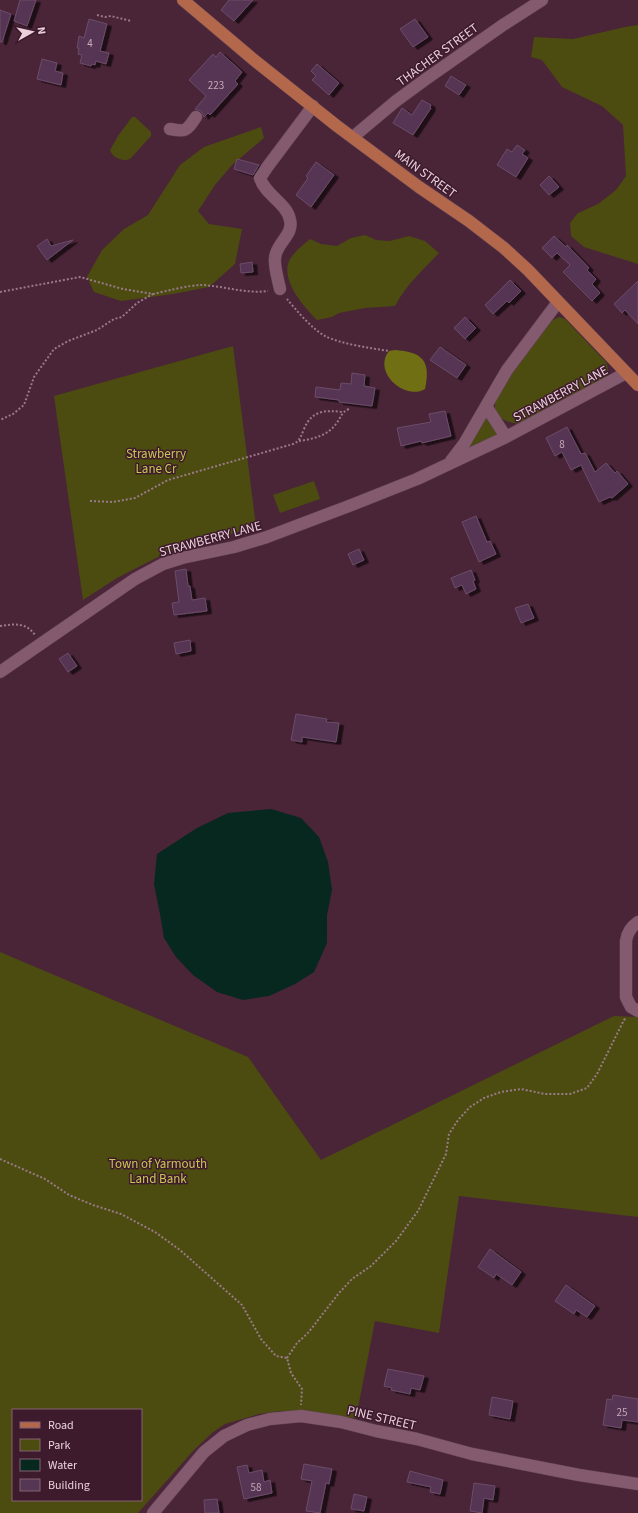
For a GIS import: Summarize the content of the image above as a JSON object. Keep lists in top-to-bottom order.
{
  "streets": {
    "main road": ["MAIN STREET"],
    "street": ["THACHER STREET", "STRAWBERRY LANE", "PINE STREET"]
  },
  "crossings": [
    ["THACHER STREET", "MAIN STREET"],
    ["MAIN STREET", "STRAWBERRY LANE"]
  ],
  "parks": ["Strawberry Lane Cr", "Town of Yarmouth Land Bank"],
  "house_numbers": [
    "4",
    "223",
    "8",
    "25",
    "58"
  ],
  "legend": [
    "Road",
    "Park",
    "Water",
    "Building"
  ],
  "north": "right"
}
